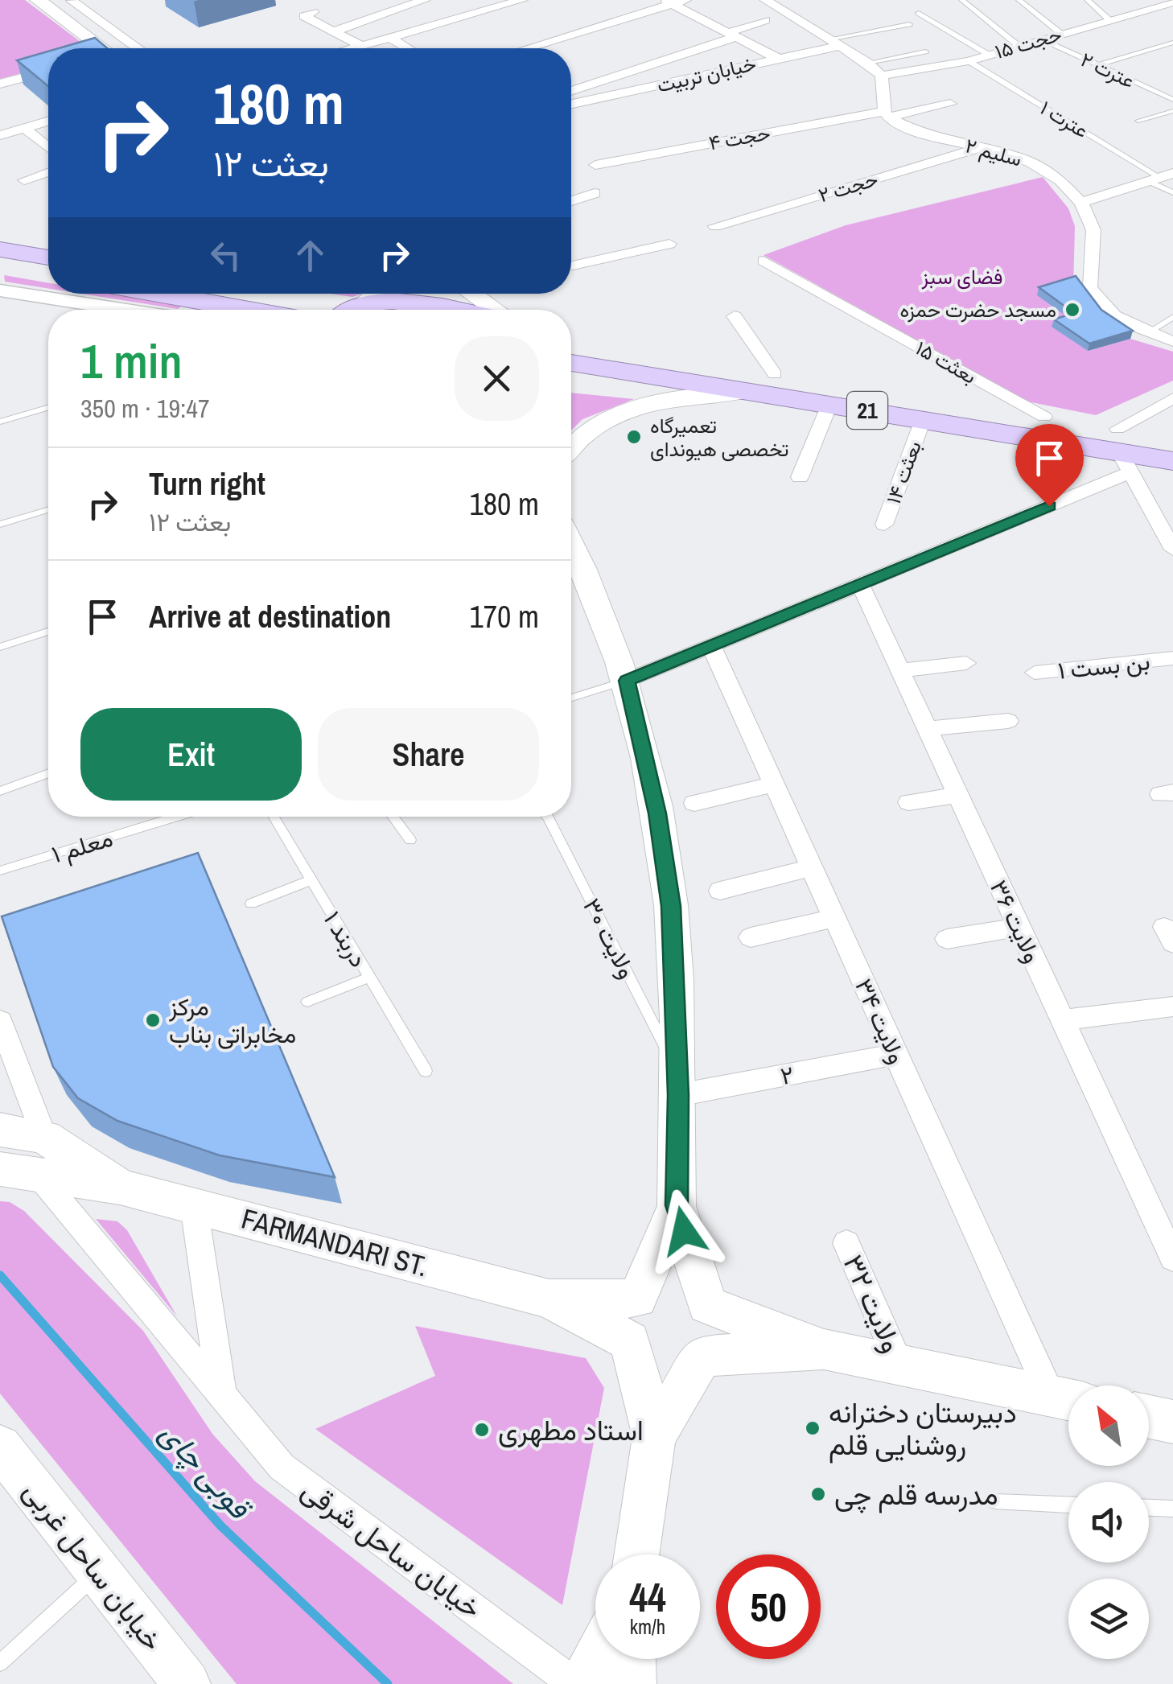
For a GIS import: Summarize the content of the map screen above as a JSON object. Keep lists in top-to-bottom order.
{
  "streets": {
    "highway": ["21"],
    "main road": ["FARMANDARI ST.", "خیابان ساحل غربی"],
    "street": [
      "حجت ۱۵",
      "خیابان تربیت",
      "حجت ۴",
      "سلیم ۲",
      "حجت ۲",
      "بعثت ۱۵",
      "بعثت ۱۴",
      "بن بست ۱",
      "ولایت ۳۶",
      "ولایت ۳۴",
      "۲",
      "ولایت ۳۲",
      "خیابان ساحل شرقی"
    ],
    "lane": [
      "عترت ۲",
      "عترت ۱",
      "معلم ۱",
      "ولایت ۳۰",
      "دربند ۱"
    ]
  },
  "crossings": [
    ["حجت ۱۵", "عترت ۲"],
    ["حجت ۱۵", "عترت ۱"],
    ["حجت ۴", "سلیم ۲"],
    ["سلیم ۲", "حجت ۲"],
    ["بعثت ۱۵", "21"],
    ["21", "بعثت ۱۴"],
    ["ولایت ۳۰", "۲"],
    ["ولایت ۳۴", "۲"]
  ],
  "water": ["قوبی چای"],
  "parks": ["فضای سبز"],
  "places": [
    "مسجد حضرت حمزه",
    "تعمیرگاه تخصصی هیوندای",
    "مرکز مخابراتی بناب",
    "دبیرستان دخترانه روشنایی قلم",
    "استاد مطهری",
    "مدرسه قلم چی"
  ],
  "north": "top left",
  "page": {
    "turn": ["180 m", "بعثت ۱۲"],
    "heading": ["1 min", "350 m · 19:47"],
    "list": [
      {
        "name": "Turn right",
        "note": "بعثت ۱۲",
        "value": "180 m"
      },
      {
        "name": "Arrive at destination",
        "value": "170 m"
      }
    ],
    "buttons": ["Exit", "Share"],
    "speed": "44 km/h",
    "limit": "50"
  }
}
